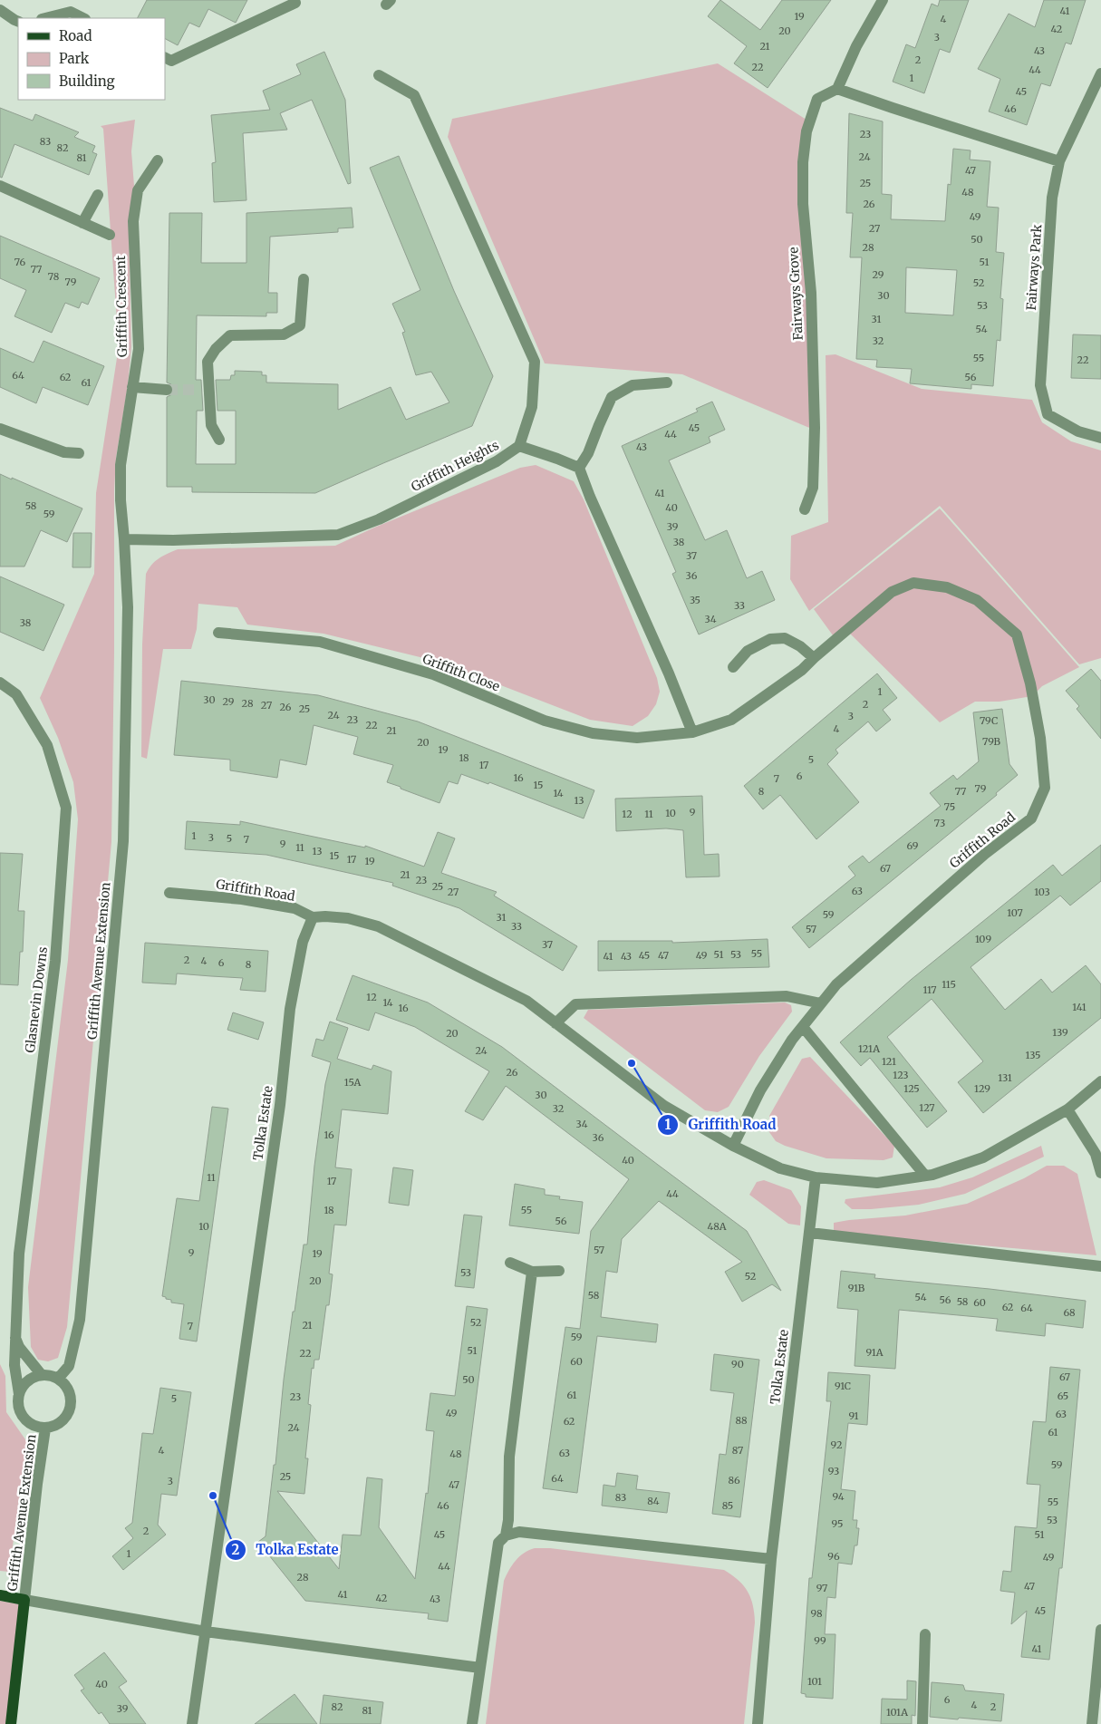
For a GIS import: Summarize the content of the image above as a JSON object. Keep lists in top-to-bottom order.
{
  "streets": {
    "street": [
      "Fairways Park",
      "Fairways Grove",
      "Griffith Crescent",
      "Griffith Heights",
      "Griffith Close",
      "Griffith Road",
      "Griffith Avenue Extension",
      "Glasnevin Downs",
      "Tolka Estate"
    ]
  },
  "crossings": [
    ["Griffith Crescent", "Griffith Heights"],
    ["Griffith Crescent", "Griffith Avenue Extension"],
    ["Griffith Heights", "Griffith Avenue Extension"],
    ["Griffith Close", "Griffith Road"],
    ["Griffith Road", "Tolka Estate"],
    ["Griffith Avenue Extension", "Glasnevin Downs"]
  ],
  "places": ["Griffith Road", "Tolka Estate"],
  "house_numbers": [
    "41",
    "19",
    "4",
    "42",
    "20",
    "3",
    "21",
    "43",
    "2",
    "22",
    "44",
    "1",
    "45",
    "46",
    "23",
    "83",
    "82",
    "24",
    "81",
    "47",
    "25",
    "48",
    "26",
    "49",
    "27",
    "50",
    "28",
    "76",
    "51",
    "77",
    "29",
    "78",
    "79",
    "52",
    "30",
    "53",
    "31",
    "54",
    "32",
    "55",
    "22",
    "64",
    "62",
    "56",
    "61",
    "45",
    "44",
    "43",
    "41",
    "58",
    "40",
    "59",
    "39",
    "38",
    "37",
    "36",
    "35",
    "33",
    "34",
    "38",
    "1",
    "30",
    "29",
    "28",
    "2",
    "27",
    "26",
    "25",
    "24",
    "3",
    "23",
    "79C",
    "22",
    "4",
    "21",
    "79B",
    "20",
    "19",
    "18",
    "5",
    "17",
    "6",
    "16",
    "7",
    "15",
    "79",
    "8",
    "77",
    "14",
    "13",
    "75",
    "9",
    "10",
    "12",
    "11",
    "73",
    "1",
    "3",
    "5",
    "7",
    "9",
    "69",
    "11",
    "13",
    "15",
    "17",
    "19",
    "67",
    "21",
    "23",
    "25",
    "63",
    "27",
    "103",
    "107",
    "59",
    "31",
    "33",
    "57",
    "109",
    "37",
    "55",
    "51",
    "53",
    "45",
    "47",
    "49",
    "41",
    "43",
    "2",
    "4",
    "6",
    "8",
    "115",
    "117",
    "12",
    "14",
    "141",
    "16",
    "139",
    "20",
    "121A",
    "24",
    "135",
    "121",
    "26",
    "123",
    "131",
    "15A",
    "125",
    "129",
    "30",
    "127",
    "32",
    "34",
    "16",
    "36",
    "40",
    "11",
    "17",
    "44",
    "18",
    "55",
    "56",
    "10",
    "48A",
    "57",
    "9",
    "19",
    "53",
    "52",
    "20",
    "91B",
    "58",
    "54",
    "56",
    "58",
    "60",
    "62",
    "64",
    "68",
    "52",
    "21",
    "7",
    "59",
    "51",
    "91A",
    "22",
    "60",
    "90",
    "67",
    "50",
    "91C",
    "61",
    "65",
    "23",
    "5",
    "49",
    "63",
    "91",
    "88",
    "62",
    "24",
    "61",
    "92",
    "4",
    "87",
    "63",
    "48",
    "59",
    "93",
    "25",
    "64",
    "86",
    "3",
    "47",
    "94",
    "83",
    "84",
    "55",
    "46",
    "85",
    "53",
    "95",
    "2",
    "45",
    "51",
    "1",
    "96",
    "49",
    "44",
    "28",
    "47",
    "97",
    "41",
    "42",
    "43",
    "45",
    "98",
    "99",
    "41",
    "101",
    "40",
    "6",
    "4",
    "82",
    "2",
    "39",
    "81",
    "101A"
  ],
  "legend": ["Road", "Park", "Building"]
}
